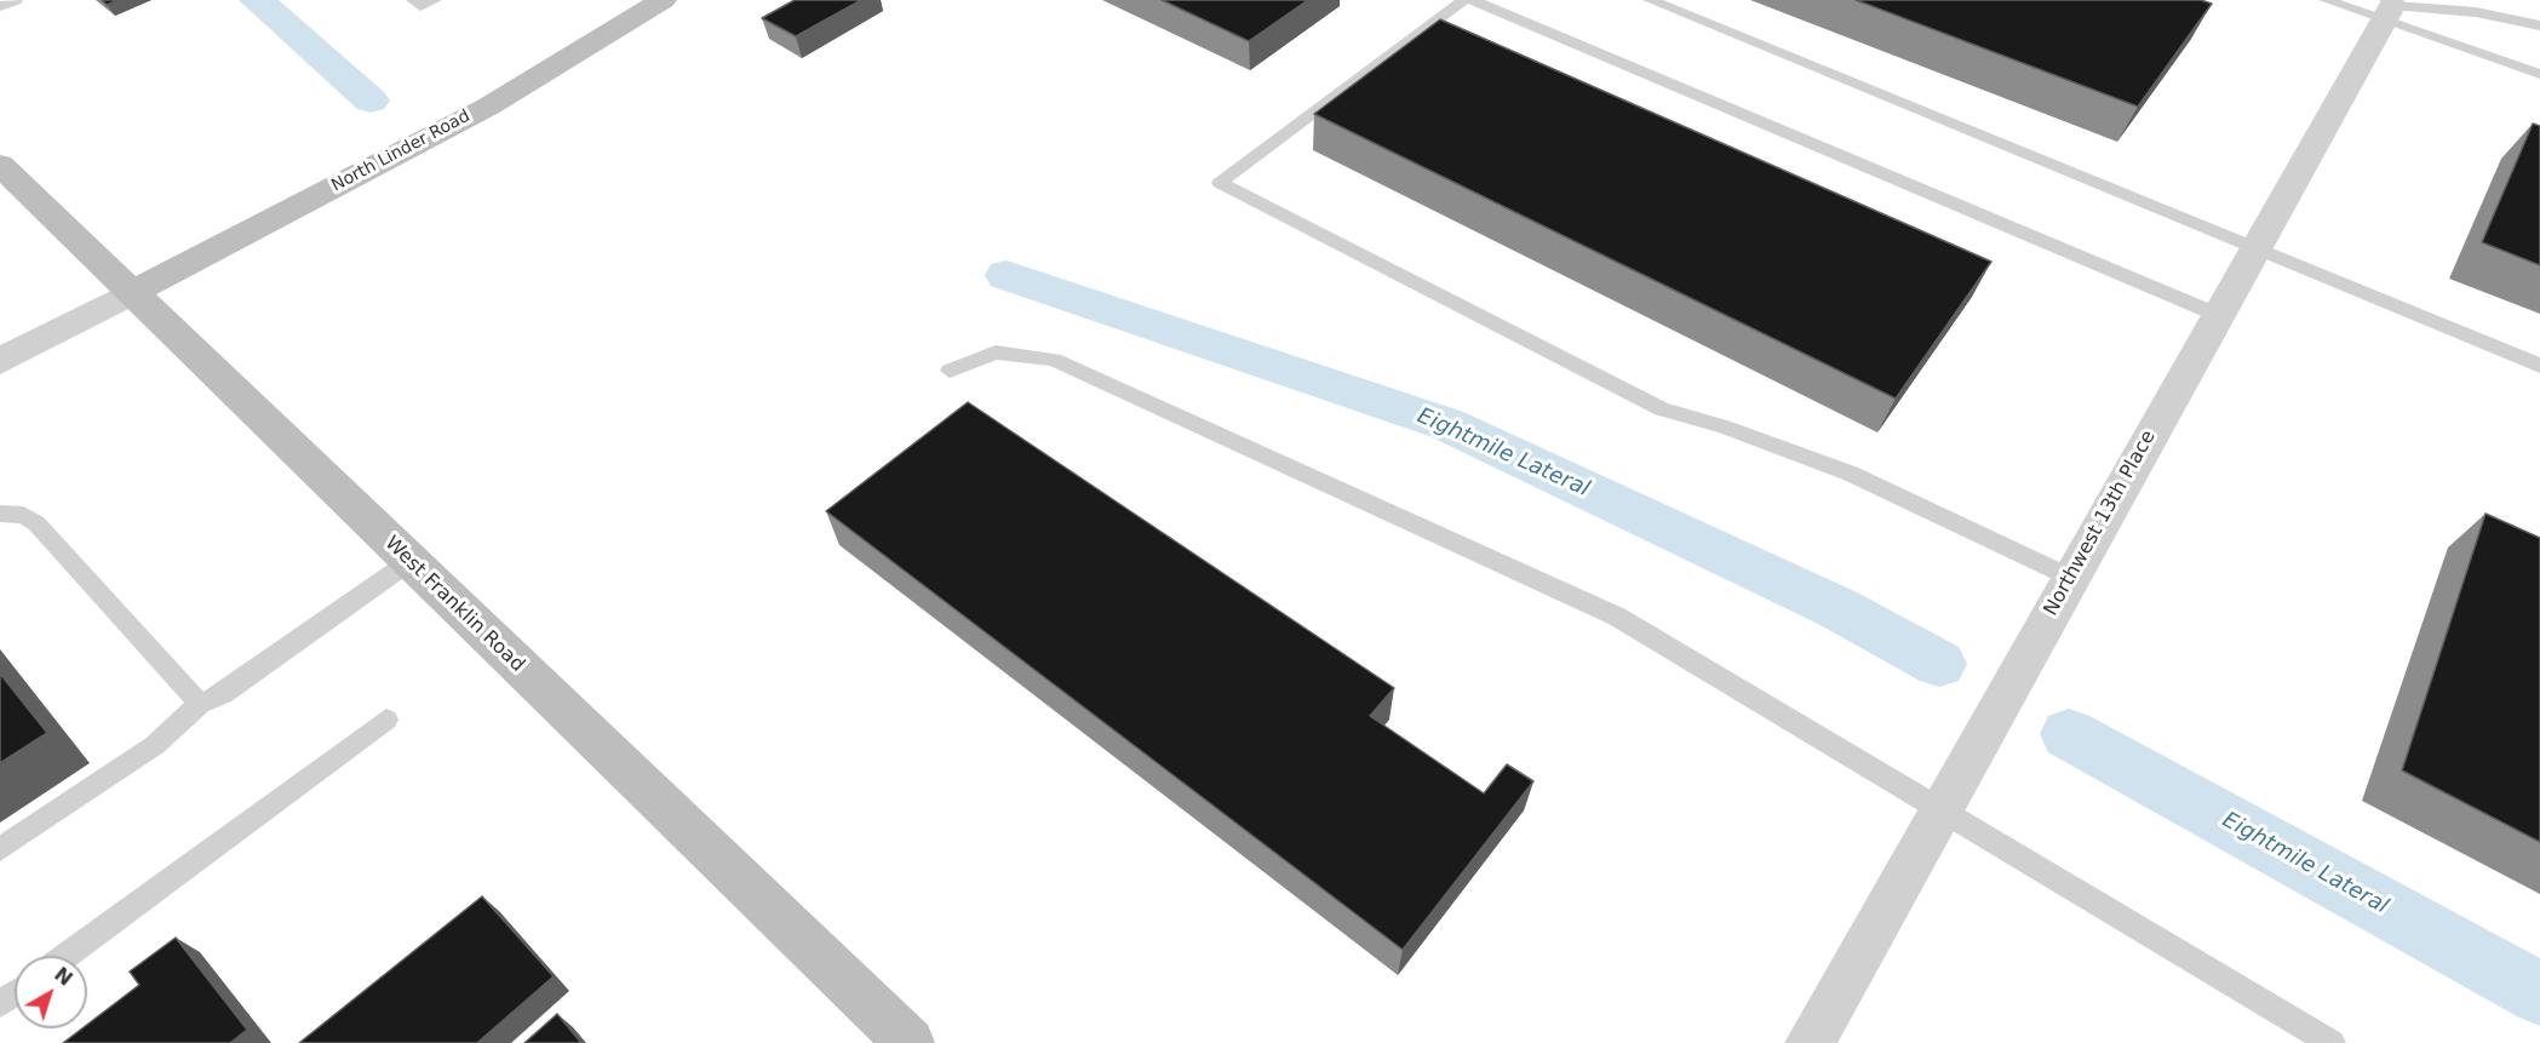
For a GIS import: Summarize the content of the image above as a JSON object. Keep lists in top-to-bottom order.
{
  "streets": {
    "main road": ["North Linder Road", "West Franklin Road"],
    "street": ["Northwest 13th Place"]
  },
  "crossings": [
    ["North Linder Road", "West Franklin Road"]
  ],
  "water": ["Eightmile Lateral"],
  "north": "top right"
}
